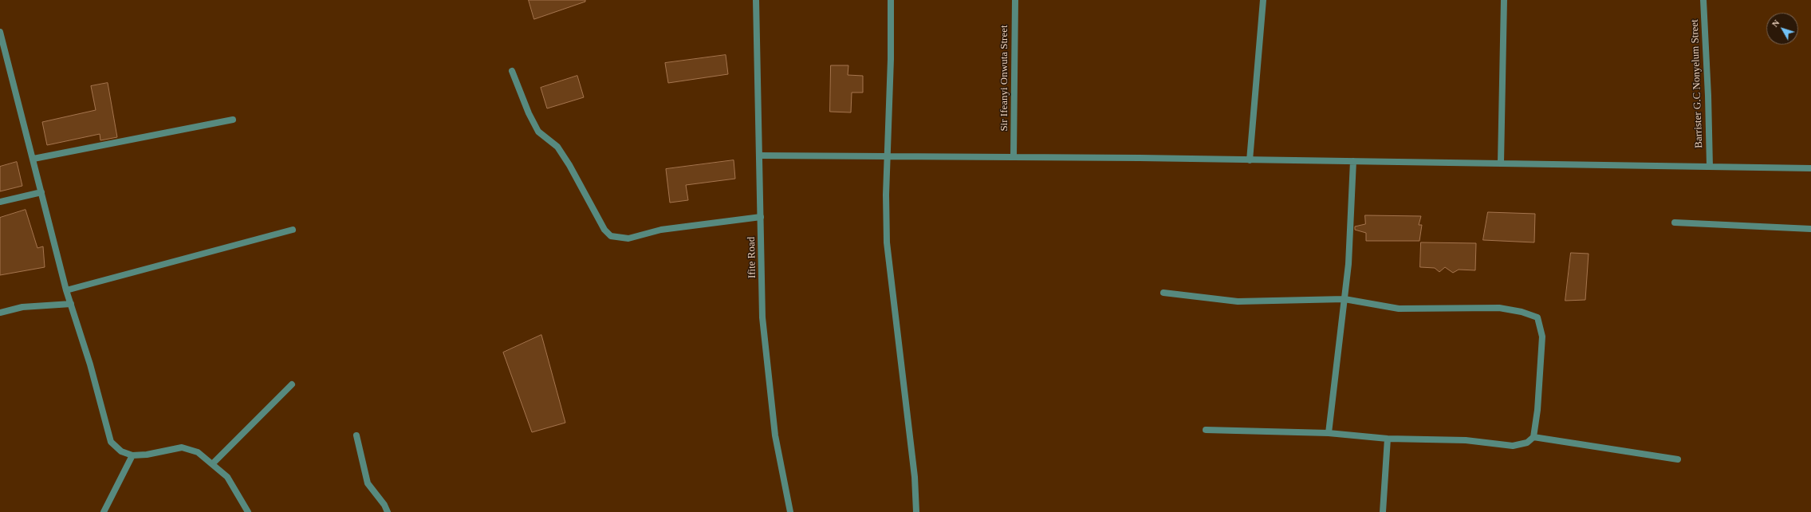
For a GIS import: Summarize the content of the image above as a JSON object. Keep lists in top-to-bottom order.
{
  "streets": {
    "street": ["Sir Ifeanyi Onwuta Street", "Barrister G.C Nonyelum Street", "Ifite Road"]
  },
  "north": "top left"
}
